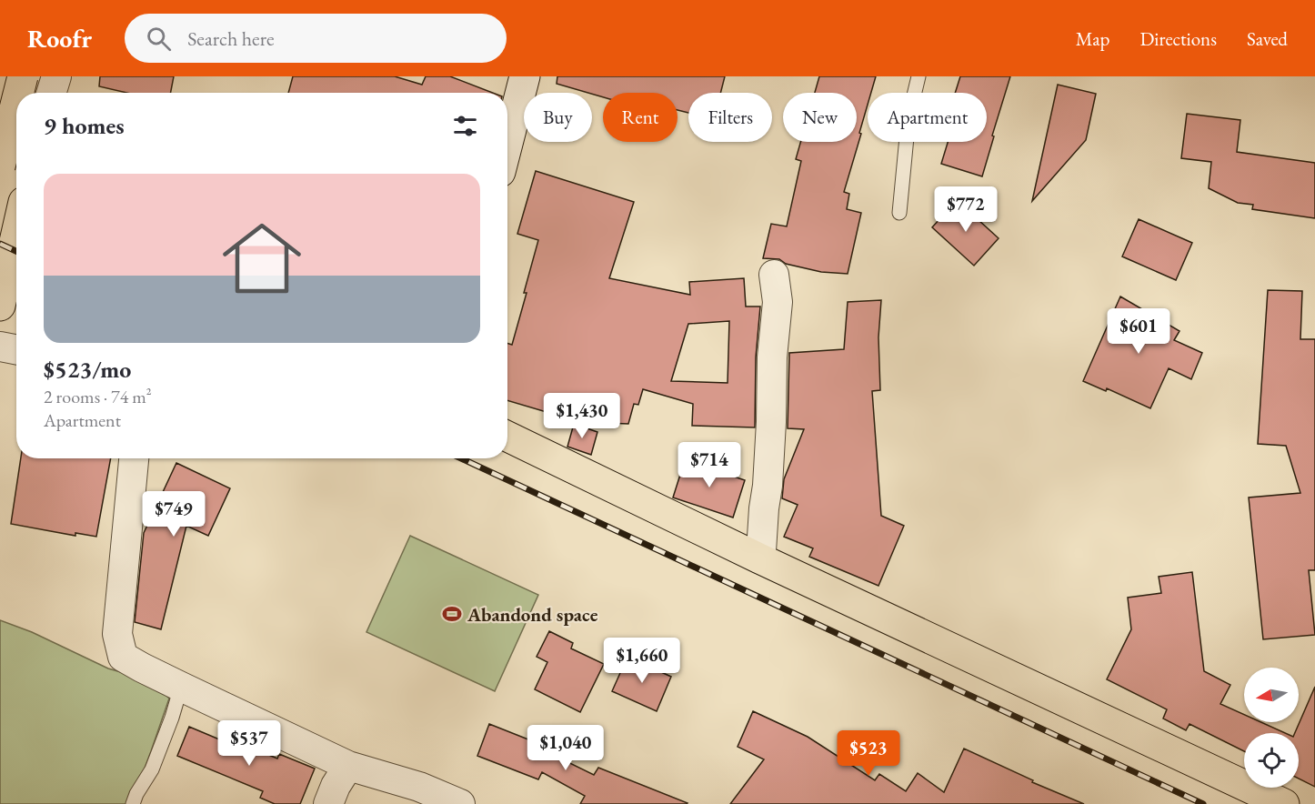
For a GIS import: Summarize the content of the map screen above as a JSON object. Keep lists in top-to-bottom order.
{
  "places": {
    "sports": ["Abandond space"]
  },
  "north": "left",
  "page": {
    "header": "Roofr",
    "search": "Search here",
    "nav": ["Map", "Directions", "Saved"],
    "chip": [
      "Buy",
      "Rent",
      "Filters",
      "New",
      "Apartment"
    ],
    "heading": "9 homes",
    "list": [
      {
        "name": "$523/mo",
        "note": "2 rooms · 74 m² · Apartment"
      }
    ],
    "price": [
      "$772",
      "$601",
      "$1,430",
      "$714",
      "$749",
      "$1,660",
      "$537",
      "$1,040",
      "$523"
    ]
  }
}
